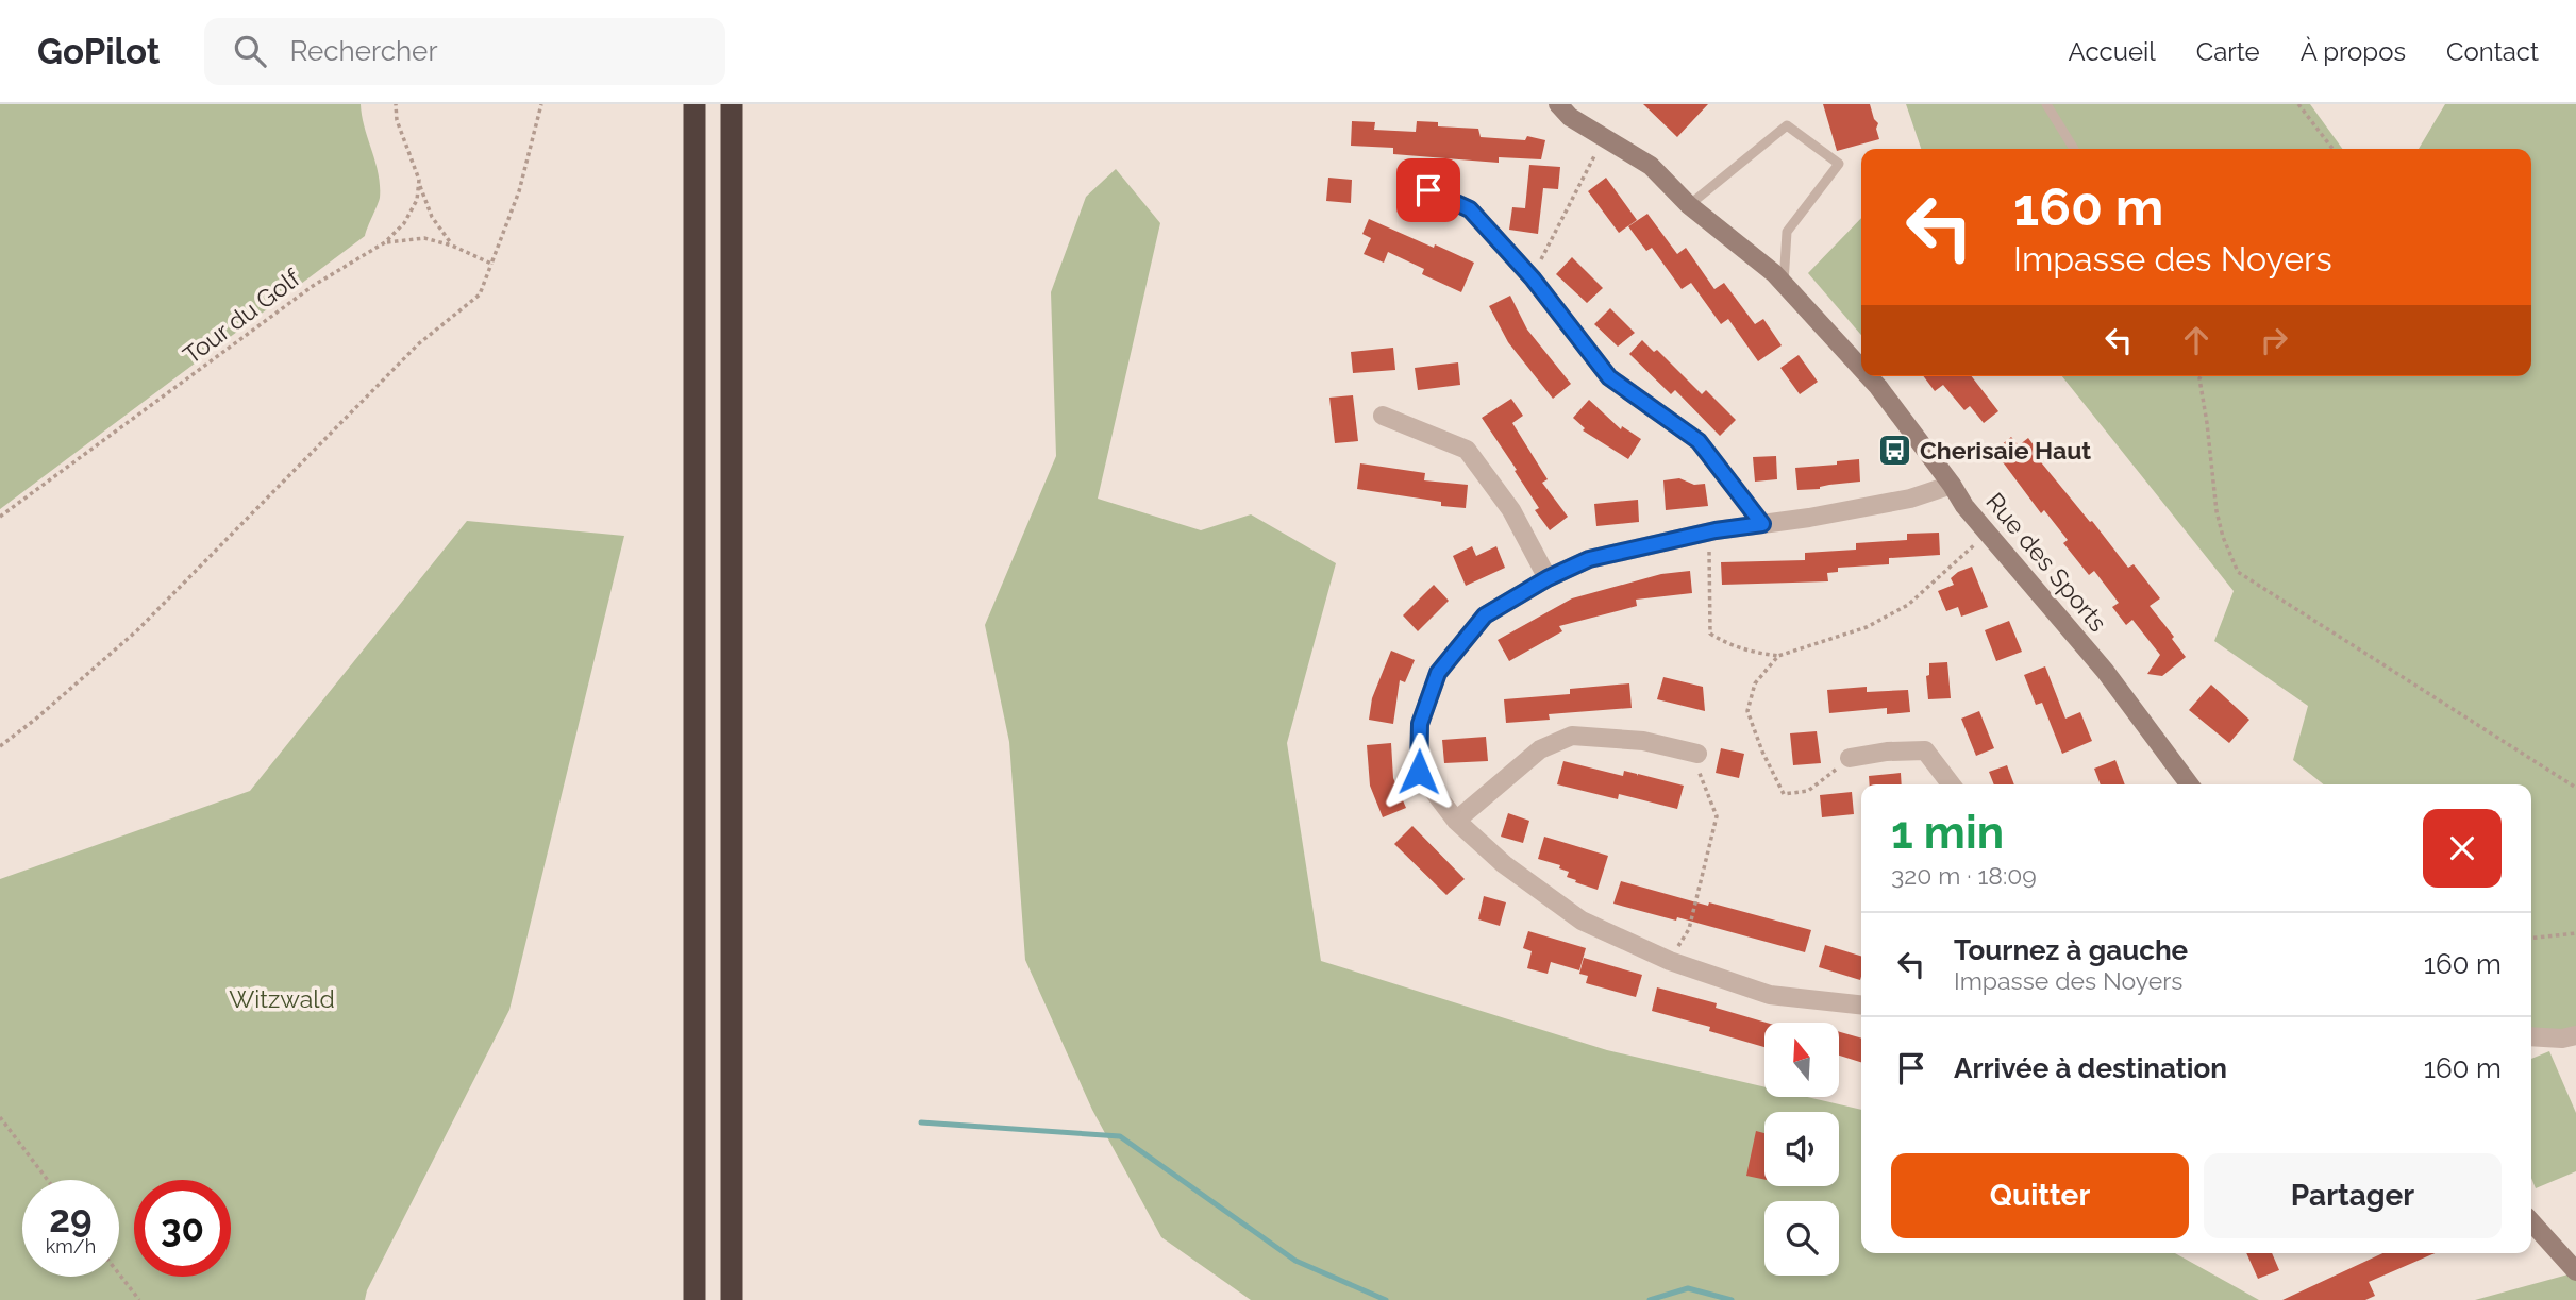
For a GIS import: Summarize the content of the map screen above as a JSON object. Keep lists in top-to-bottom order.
{
  "streets": {
    "street": ["Rue des Sports"],
    "path": ["Tour du Golf"]
  },
  "parks": ["Witzwald"],
  "places": {
    "bus stop": ["Cherisaie Haut"]
  },
  "north": "top",
  "page": {
    "header": "GoPilot",
    "search": "Rechercher",
    "nav": [
      "Accueil",
      "Carte",
      "À propos",
      "Contact"
    ],
    "turn": ["160 m", "Impasse des Noyers"],
    "heading": ["1 min", "320 m · 18:09"],
    "list": [
      {
        "name": "Tournez à gauche",
        "note": "Impasse des Noyers",
        "value": "160 m"
      },
      {
        "name": "Arrivée à destination",
        "value": "160 m"
      }
    ],
    "buttons": ["Quitter", "Partager"],
    "speed": "29 km/h",
    "limit": "30"
  }
}
